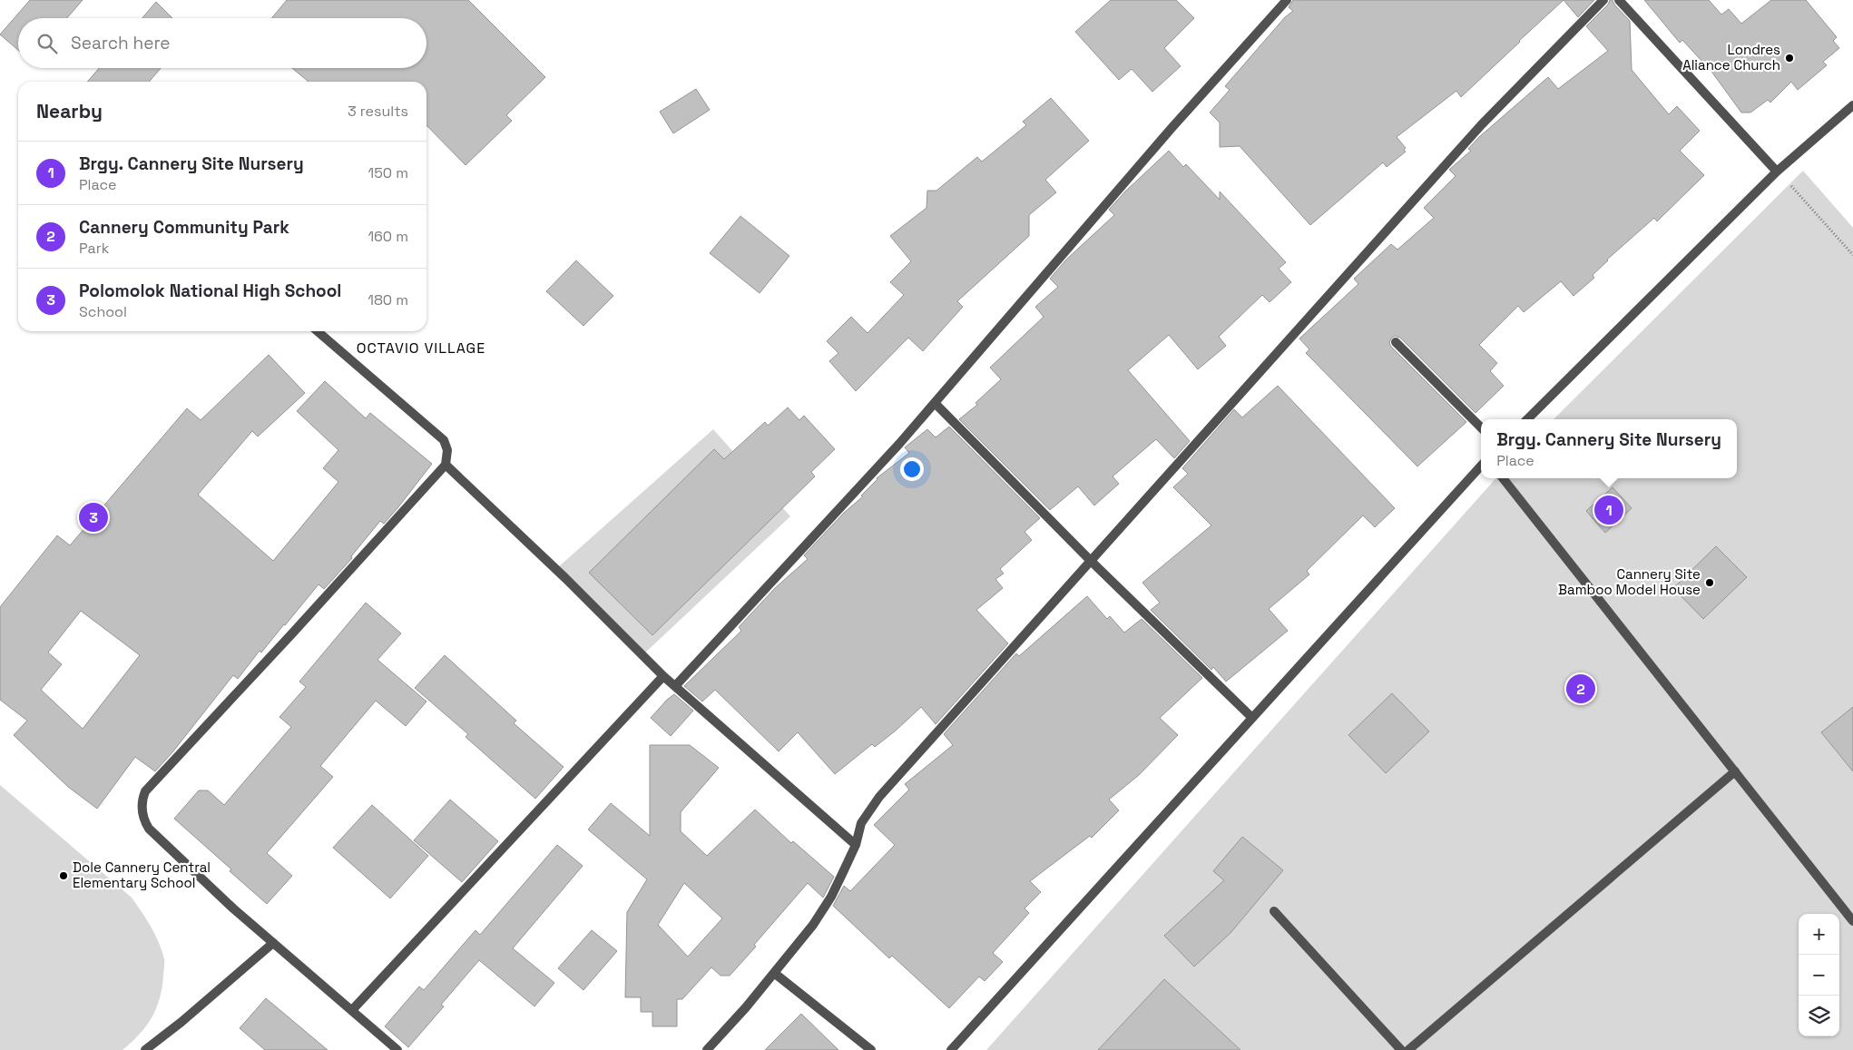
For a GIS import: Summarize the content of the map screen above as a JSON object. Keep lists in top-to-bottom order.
{
  "districts": ["OCTAVIO VILLAGE"],
  "places": ["Londres Aliance Church", "Cannery Site Bamboo Model House", "Dole Cannery Central Elementary School"],
  "page": {
    "search": "Search here",
    "heading": ["Nearby", "3 results"],
    "list": [
      {
        "mark": "1",
        "name": "Brgy. Cannery Site Nursery",
        "note": "Place",
        "value": "150 m"
      },
      {
        "mark": "2",
        "name": "Cannery Community Park",
        "note": "Park",
        "value": "160 m"
      },
      {
        "mark": "3",
        "name": "Polomolok National High School",
        "note": "School",
        "value": "180 m"
      }
    ],
    "popup": ["Brgy. Cannery Site Nursery", "Place"],
    "pins": ["1", "3", "2"],
    "map_buttons": ["+", "−"]
  }
}
